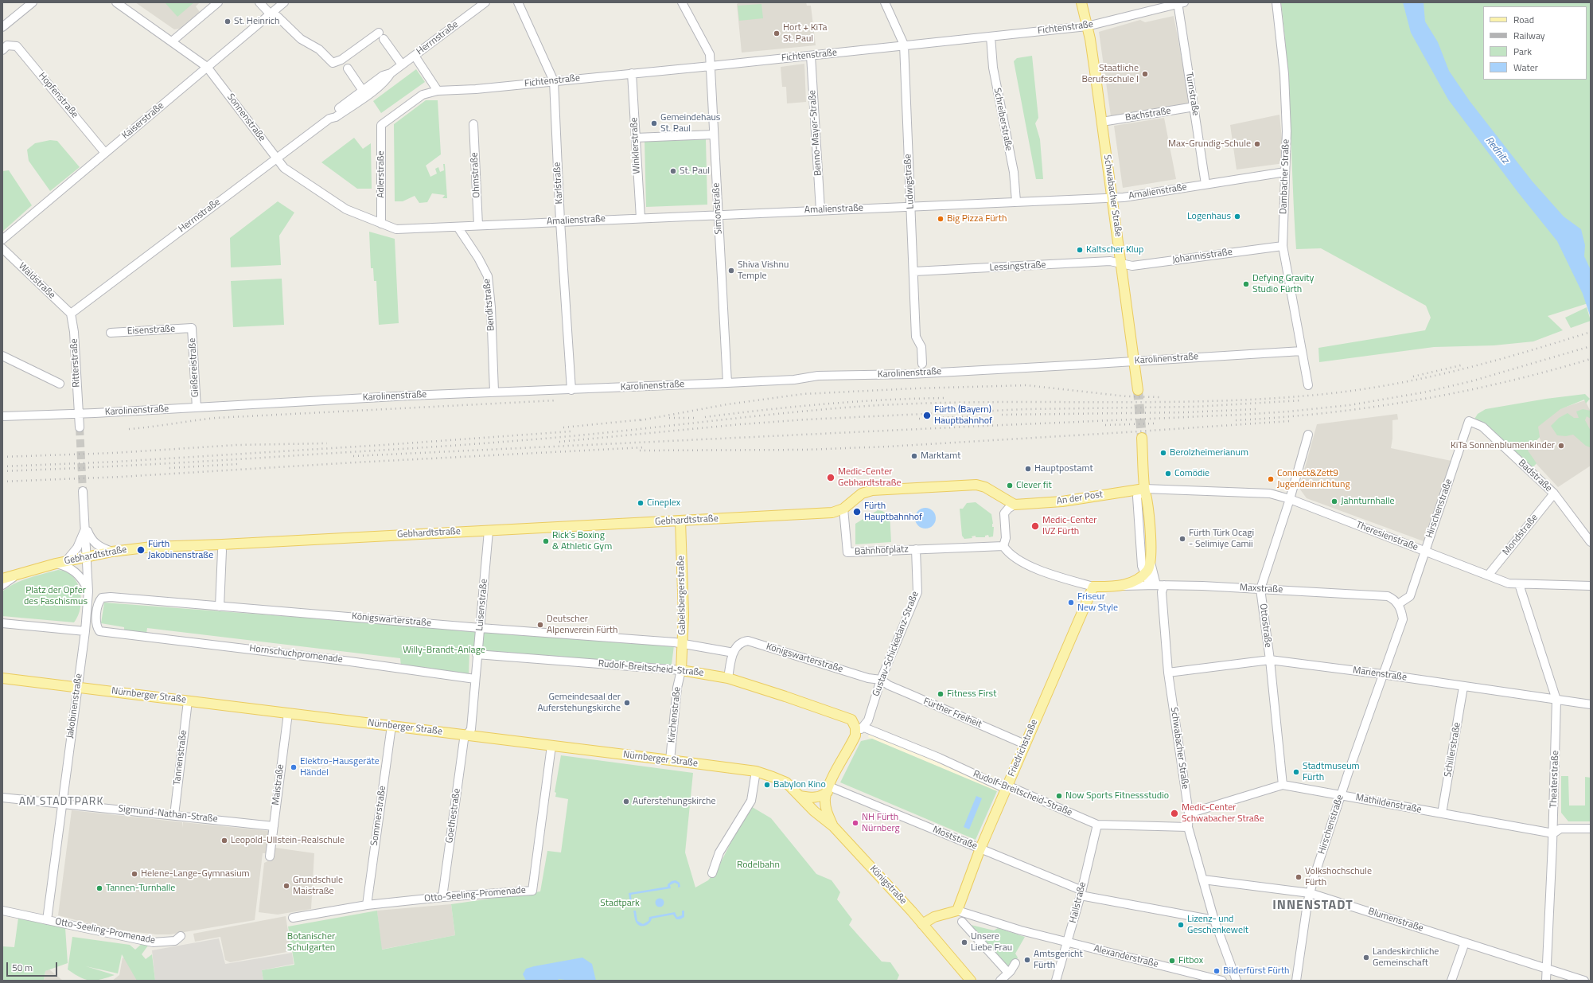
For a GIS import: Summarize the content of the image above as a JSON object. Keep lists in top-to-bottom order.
{
  "streets": {
    "main road": [
      "Schwabacher Straße",
      "An der Post",
      "Gebhardtstraße",
      "Maxstraße",
      "Gabelsbergerstraße",
      "Gustav-Schickedanz-Straße",
      "Rudolf-Breitscheid-Straße",
      "Nürnberger Straße",
      "Friedrichstraße",
      "Königstraße"
    ],
    "street": [
      "Fichtenstraße",
      "Herrnstraße",
      "Turnstraße",
      "Hopfenstraße",
      "Bachstraße",
      "Sonnenstraße",
      "Schreiberstraße",
      "Kaiserstraße",
      "Benno-Mayer-Straße",
      "Winklerstraße",
      "Adlerstraße",
      "Ohmstraße",
      "Dambacher Straße",
      "Ludwigstraße",
      "Karlstraße",
      "Amalienstraße",
      "Simonstraße",
      "Johannisstraße",
      "Lessingstraße",
      "Waldstraße",
      "Benditstraße",
      "Eisenstraße",
      "Karolinenstraße",
      "Ritterstraße",
      "Gießereistraße",
      "Badstraße",
      "Hirschenstraße",
      "Mondstraße",
      "Theresienstraße",
      "Bahnhofplatz",
      "Luisenstraße",
      "Königswarterstraße",
      "Ottostraße",
      "Hornschuchpromenade",
      "Marienstraße",
      "Jakobinenstraße",
      "Fürther Freiheit",
      "Kirchenstraße",
      "Schillerstraße",
      "Tannenstraße",
      "Theaterstraße",
      "Maistraße",
      "Mathildenstraße",
      "Sigmund-Nathan-Straße",
      "Sommerstraße",
      "Goethestraße",
      "Moststraße",
      "Otto-Seeling-Promenade",
      "Hallstraße",
      "Blumenstraße",
      "Alexanderstraße"
    ]
  },
  "crossings": [
    ["Fichtenstraße", "Turnstraße"],
    ["Fichtenstraße", "Schreiberstraße"],
    ["Fichtenstraße", "Benno-Mayer-Straße"],
    ["Fichtenstraße", "Winklerstraße"],
    ["Fichtenstraße", "Adlerstraße"],
    ["Fichtenstraße", "Ludwigstraße"],
    ["Fichtenstraße", "Karlstraße"],
    ["Fichtenstraße", "Schwabacher Straße"],
    ["Fichtenstraße", "Simonstraße"],
    ["Herrnstraße", "Sonnenstraße"],
    ["Herrnstraße", "Waldstraße"],
    ["Herrnstraße", "Ritterstraße"],
    ["Turnstraße", "Bachstraße"],
    ["Turnstraße", "Amalienstraße"],
    ["Hopfenstraße", "Kaiserstraße"],
    ["Bachstraße", "Schwabacher Straße"],
    ["Sonnenstraße", "Kaiserstraße"],
    ["Sonnenstraße", "Adlerstraße"],
    ["Sonnenstraße", "Amalienstraße"],
    ["Schreiberstraße", "Amalienstraße"],
    ["Benno-Mayer-Straße", "Amalienstraße"],
    ["Winklerstraße", "Amalienstraße"],
    ["Adlerstraße", "Amalienstraße"],
    ["Ohmstraße", "Amalienstraße"],
    ["Dambacher Straße", "Amalienstraße"],
    ["Dambacher Straße", "Johannisstraße"],
    ["Dambacher Straße", "Karolinenstraße"],
    ["Ludwigstraße", "Amalienstraße"],
    ["Ludwigstraße", "Lessingstraße"],
    ["Karlstraße", "Amalienstraße"],
    ["Karlstraße", "Karolinenstraße"],
    ["Amalienstraße", "Schwabacher Straße"],
    ["Amalienstraße", "Simonstraße"],
    ["Amalienstraße", "Benditstraße"],
    ["Schwabacher Straße", "Johannisstraße"],
    ["Schwabacher Straße", "Lessingstraße"],
    ["Schwabacher Straße", "Karolinenstraße"],
    ["Schwabacher Straße", "An der Post"],
    ["Schwabacher Straße", "Theresienstraße"],
    ["Schwabacher Straße", "Maxstraße"],
    ["Schwabacher Straße", "Rudolf-Breitscheid-Straße"],
    ["Schwabacher Straße", "Marienstraße"],
    ["Schwabacher Straße", "Mathildenstraße"],
    ["Schwabacher Straße", "Moststraße"],
    ["Schwabacher Straße", "Blumenstraße"],
    ["Simonstraße", "Karolinenstraße"],
    ["Johannisstraße", "Lessingstraße"],
    ["Waldstraße", "Ritterstraße"],
    ["Benditstraße", "Karolinenstraße"],
    ["Eisenstraße", "Gießereistraße"],
    ["Karolinenstraße", "Ritterstraße"],
    ["Karolinenstraße", "Gießereistraße"],
    ["Badstraße", "Hirschenstraße"],
    ["Badstraße", "Mondstraße"],
    ["An der Post", "Theresienstraße"],
    ["Hirschenstraße", "Theresienstraße"],
    ["Hirschenstraße", "Maxstraße"],
    ["Hirschenstraße", "Marienstraße"],
    ["Hirschenstraße", "Mathildenstraße"],
    ["Hirschenstraße", "Blumenstraße"],
    ["Gebhardtstraße", "Bahnhofplatz"],
    ["Gebhardtstraße", "Gabelsbergerstraße"],
    ["Gebhardtstraße", "Luisenstraße"],
    ["Gebhardtstraße", "Jakobinenstraße"],
    ["Mondstraße", "Theresienstraße"],
    ["Theresienstraße", "Ottostraße"],
    ["Theresienstraße", "Theaterstraße"],
    ["Bahnhofplatz", "Maxstraße"],
    ["Bahnhofplatz", "Gustav-Schickedanz-Straße"],
    ["Maxstraße", "Ottostraße"],
    ["Maxstraße", "Friedrichstraße"],
    ["Gabelsbergerstraße", "Königswarterstraße"],
    ["Gabelsbergerstraße", "Rudolf-Breitscheid-Straße"],
    ["Gabelsbergerstraße", "Kirchenstraße"],
    ["Luisenstraße", "Königswarterstraße"],
    ["Luisenstraße", "Hornschuchpromenade"],
    ["Luisenstraße", "Rudolf-Breitscheid-Straße"],
    ["Luisenstraße", "Nürnberger Straße"],
    ["Luisenstraße", "Goethestraße"],
    ["Königswarterstraße", "Gustav-Schickedanz-Straße"],
    ["Königswarterstraße", "Hornschuchpromenade"],
    ["Königswarterstraße", "Fürther Freiheit"],
    ["Ottostraße", "Marienstraße"],
    ["Ottostraße", "Mathildenstraße"],
    ["Gustav-Schickedanz-Straße", "Rudolf-Breitscheid-Straße"],
    ["Gustav-Schickedanz-Straße", "Fürther Freiheit"],
    ["Gustav-Schickedanz-Straße", "Moststraße"],
    ["Gustav-Schickedanz-Straße", "Königstraße"],
    ["Rudolf-Breitscheid-Straße", "Kirchenstraße"],
    ["Rudolf-Breitscheid-Straße", "Friedrichstraße"],
    ["Rudolf-Breitscheid-Straße", "Hallstraße"],
    ["Marienstraße", "Schillerstraße"],
    ["Marienstraße", "Theaterstraße"],
    ["Nürnberger Straße", "Jakobinenstraße"],
    ["Nürnberger Straße", "Kirchenstraße"],
    ["Nürnberger Straße", "Tannenstraße"],
    ["Nürnberger Straße", "Maistraße"],
    ["Nürnberger Straße", "Sommerstraße"],
    ["Nürnberger Straße", "Goethestraße"],
    ["Nürnberger Straße", "Königstraße"],
    ["Nürnberger Straße", "Otto-Seeling-Promenade"],
    ["Jakobinenstraße", "Sigmund-Nathan-Straße"],
    ["Jakobinenstraße", "Otto-Seeling-Promenade"],
    ["Fürther Freiheit", "Friedrichstraße"],
    ["Friedrichstraße", "Moststraße"],
    ["Friedrichstraße", "Alexanderstraße"],
    ["Schillerstraße", "Mathildenstraße"],
    ["Tannenstraße", "Sigmund-Nathan-Straße"],
    ["Theaterstraße", "Mathildenstraße"],
    ["Theaterstraße", "Blumenstraße"],
    ["Maistraße", "Sigmund-Nathan-Straße"],
    ["Sommerstraße", "Otto-Seeling-Promenade"],
    ["Goethestraße", "Otto-Seeling-Promenade"],
    ["Moststraße", "Hallstraße"],
    ["Hallstraße", "Alexanderstraße"]
  ],
  "districts": ["AM STADTPARK", "INNENSTADT"],
  "water": ["Rednitz"],
  "parks": [
    "Platz der Opfer des Faschismus",
    "Willy-Brandt-Anlage",
    "Rodelbahn",
    "Stadtpark",
    "Botanischer Schulgarten"
  ],
  "places": [
    "St. Heinrich",
    "Hort + KiTa St. Paul",
    "Staatliche Berufsschule I",
    "Gemeindehaus St. Paul",
    "Max-Grundig-Schule",
    "St. Paul",
    "Logenhaus",
    "Big Pizza Fürth",
    "Kaltscher Klup",
    "Shiva Vishnu Temple",
    "Defying Gravity Studio Fürth",
    "Fürth (Bayern) Hauptbahnhof",
    "KiTa Sonnenblumenkinder",
    "Berolzheimerianum",
    "Marktamt",
    "Hauptpostamt",
    "Comödie",
    "Medic-Center Gebhardtstraße",
    "Connect&Zett9 Jugendeinrichtung",
    "Clever fit",
    "Jahnturnhalle",
    "Cineplex",
    "Fürth Hauptbahnhof",
    "Medic-Center IVZ Fürth",
    "Fürth Türk Ocagi - Selimiye Camii",
    "Rick's Boxing & Athletic Gym",
    "Fürth Jakobinenstraße",
    "Friseur New Style",
    "Deutscher Alpenverein Fürth",
    "Fitness First",
    "Gemeindesaal der Auferstehungskirche",
    "Elektro-Hausgeräte Händel",
    "Stadtmuseum Fürth",
    "Babylon Kino",
    "Now Sports Fitnessstudio",
    "Auferstehungskirche",
    "Medic-Center Schwabacher Straße",
    "NH Fürth Nürnberg",
    "Leopold-Ullstein-Realschule",
    "Helene-Lange-Gymnasium",
    "Volkshochschule Fürth",
    "Grundschule Maistraße",
    "Tannen-Turnhalle",
    "Lizenz- und Geschenkewelt",
    "Unsere Liebe Frau",
    "Landeskirchliche Gemeinschaft",
    "Amtsgericht Fürth",
    "Fitbox",
    "Bilderfürst Fürth"
  ],
  "legend": [
    "Road",
    "Railway",
    "Park",
    "Water"
  ],
  "scale_bar": "50 m"
}
